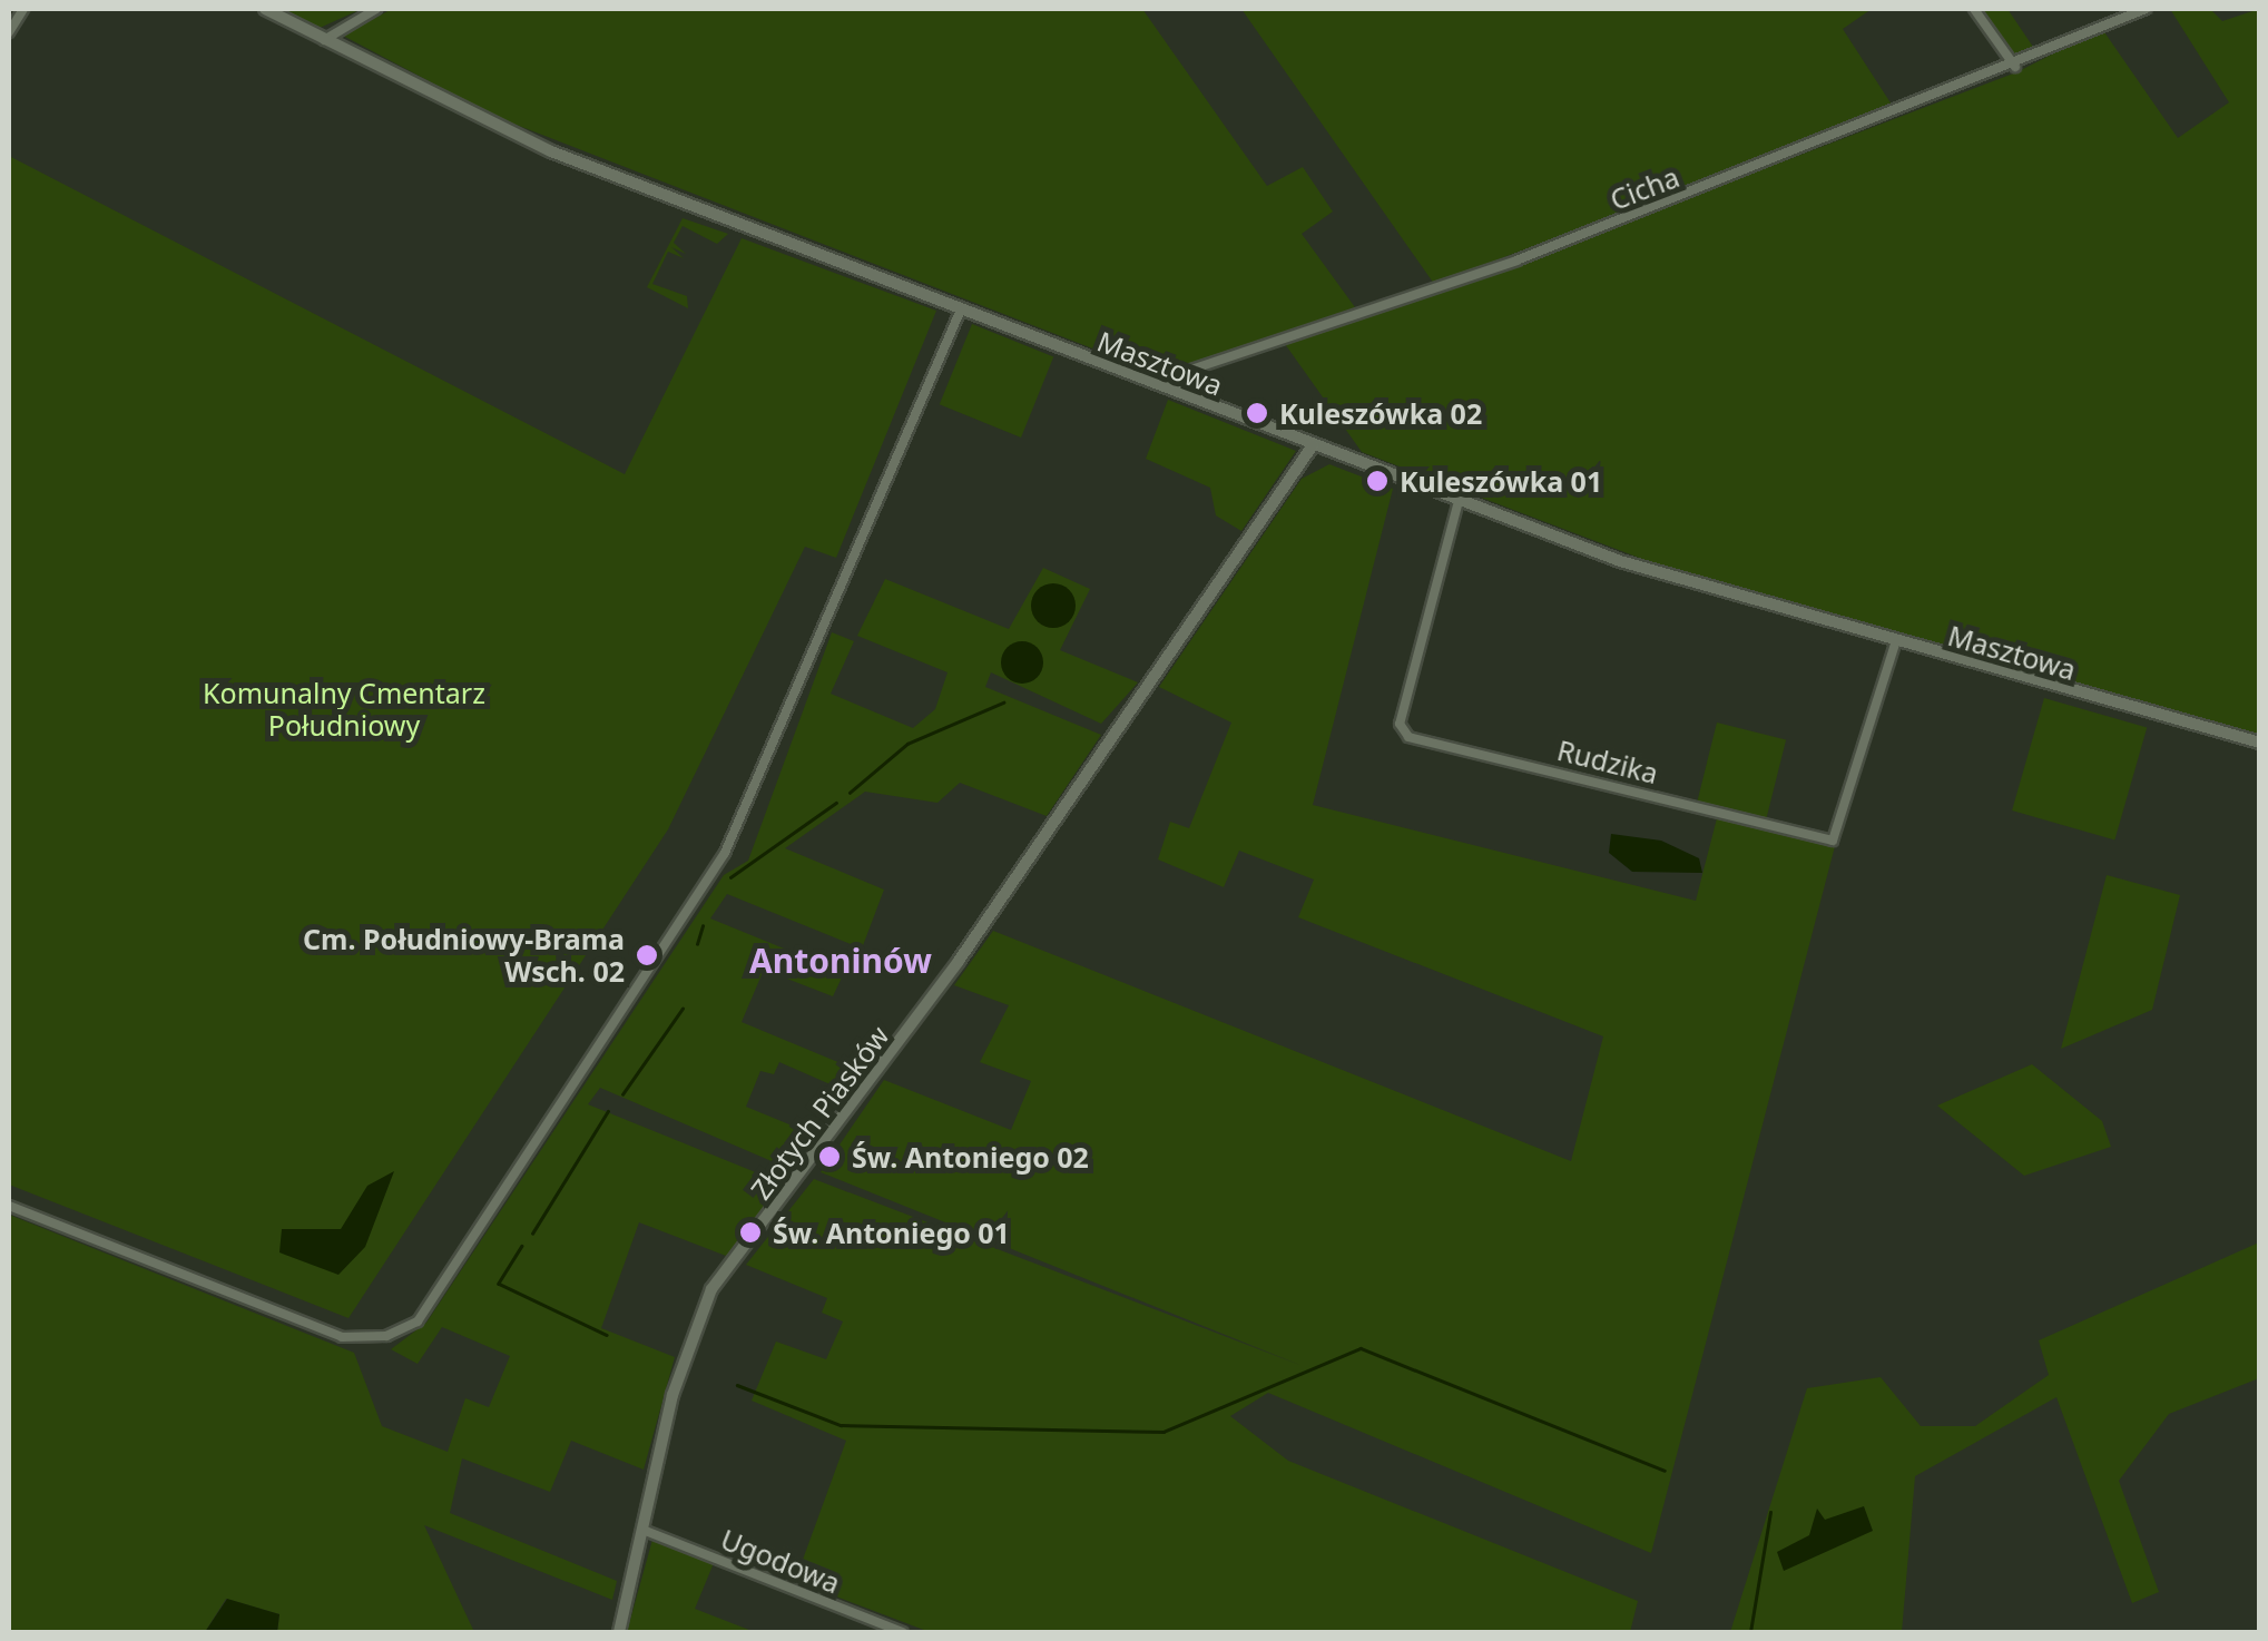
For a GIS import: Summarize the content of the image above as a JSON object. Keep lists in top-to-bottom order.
{
  "streets": {
    "street": [
      "Cicha",
      "Masztowa",
      "Rudzika",
      "Złotych Piasków",
      "Ugodowa"
    ]
  },
  "crossings": [
    ["Cicha", "Masztowa"],
    ["Masztowa", "Rudzika"],
    ["Masztowa", "Złotych Piasków"],
    ["Złotych Piasków", "Ugodowa"]
  ],
  "districts": ["Antoninów"],
  "parks": ["Komunalny Cmentarz Południowy"],
  "places": [
    "Kuleszówka 02",
    "Kuleszówka 01",
    "Cm. Południowy-Brama Wsch. 02",
    "Św. Antoniego 02",
    "Św. Antoniego 01"
  ]
}
